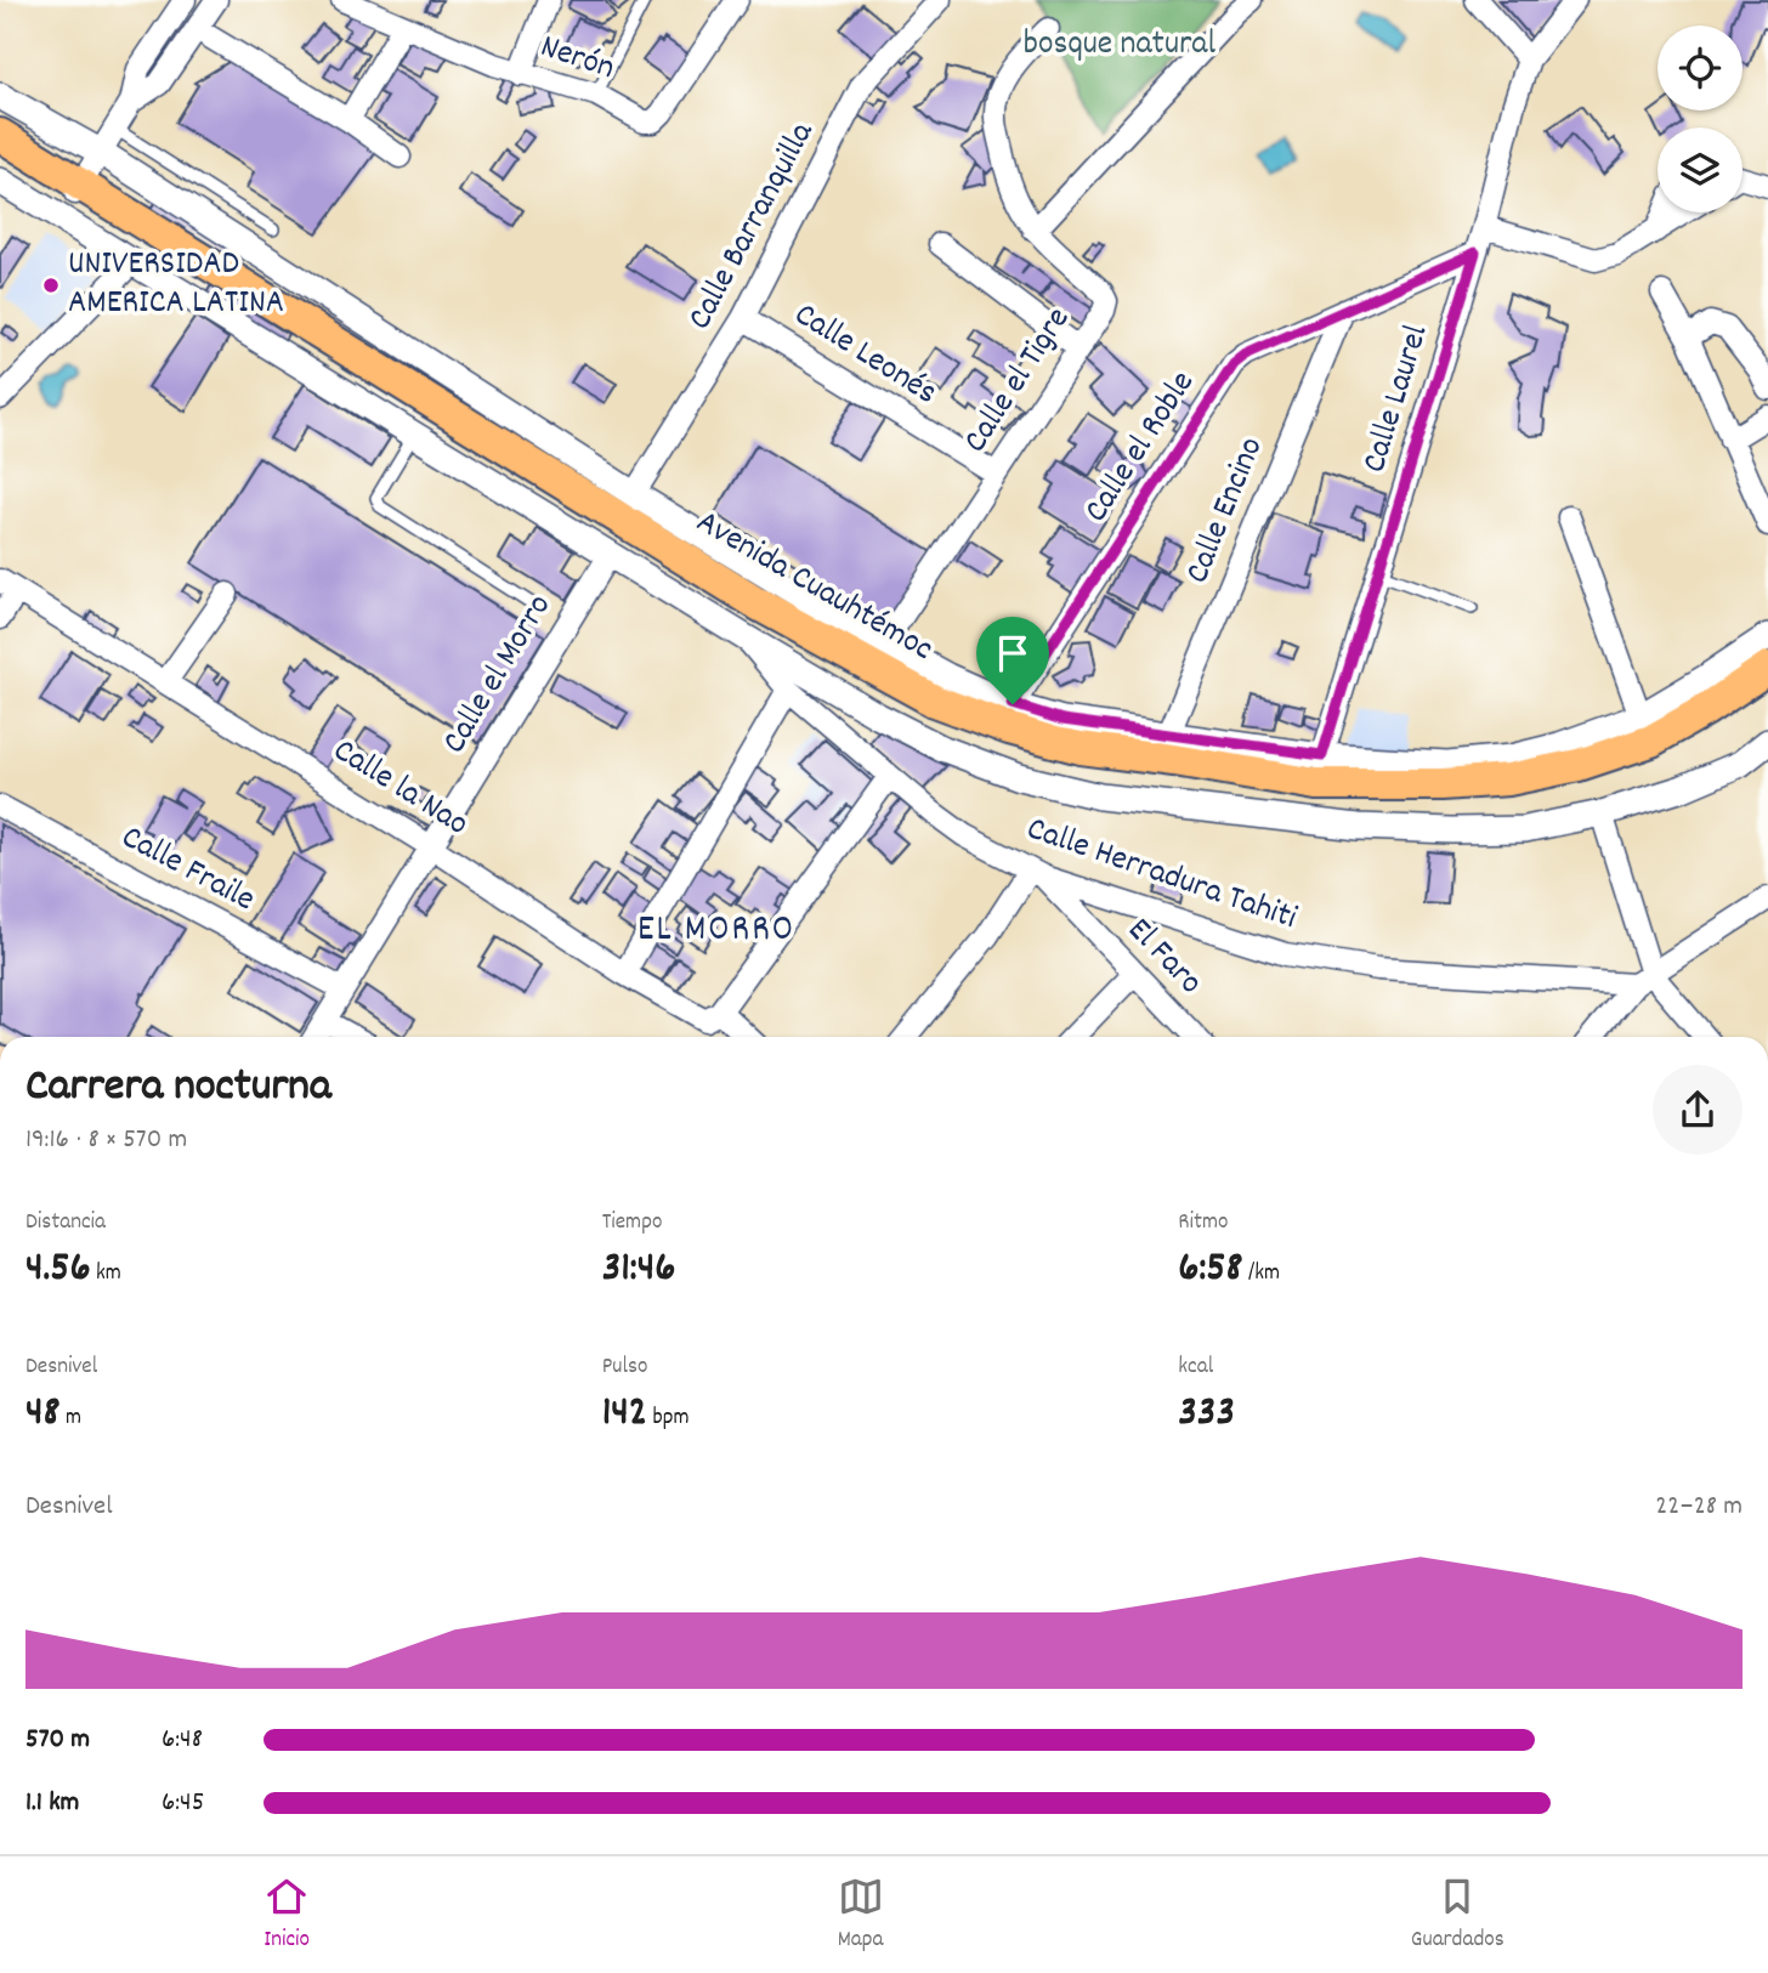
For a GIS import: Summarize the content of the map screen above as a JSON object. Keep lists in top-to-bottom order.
{
  "streets": {
    "main road": ["Avenida Cuauhtémoc"],
    "street": [
      "Nerón",
      "Calle Barranquilla",
      "Calle Leonés",
      "Calle el Tigre",
      "Calle Laurel",
      "Calle el Roble",
      "Calle Encino",
      "Calle el Morro",
      "Calle la Nao",
      "Calle Fraile",
      "Calle Herradura Tahiti",
      "El Faro"
    ]
  },
  "crossings": [
    ["Calle Barranquilla", "Calle Leonés"],
    ["Calle Leonés", "Calle el Tigre"],
    ["Calle Laurel", "Calle el Roble"],
    ["Calle el Roble", "Calle Encino"],
    ["Calle el Morro", "Calle la Nao"],
    ["Calle el Morro", "Calle Fraile"],
    ["Calle Herradura Tahiti", "El Faro"]
  ],
  "districts": ["EL MORRO"],
  "parks": ["bosque natural"],
  "places": ["UNIVERSIDAD AMERICA LATINA"],
  "page": {
    "heading": ["Carrera nocturna", "19:16 · 8 × 570 m"],
    "stats": [
      ["Distancia", "4.56 km"],
      ["Tiempo", "31:46"],
      ["Ritmo", "6:58 /km"],
      ["Desnivel", "48 m"],
      ["Pulso", "142 bpm"],
      ["kcal", "333"]
    ],
    "chart": ["Desnivel", "22–28 m"],
    "list": [
      {
        "name": "570 m",
        "note": "6:48"
      },
      {
        "name": "1.1 km",
        "note": "6:45"
      }
    ],
    "tabs": ["Inicio", "Mapa", "Guardados"]
  }
}
